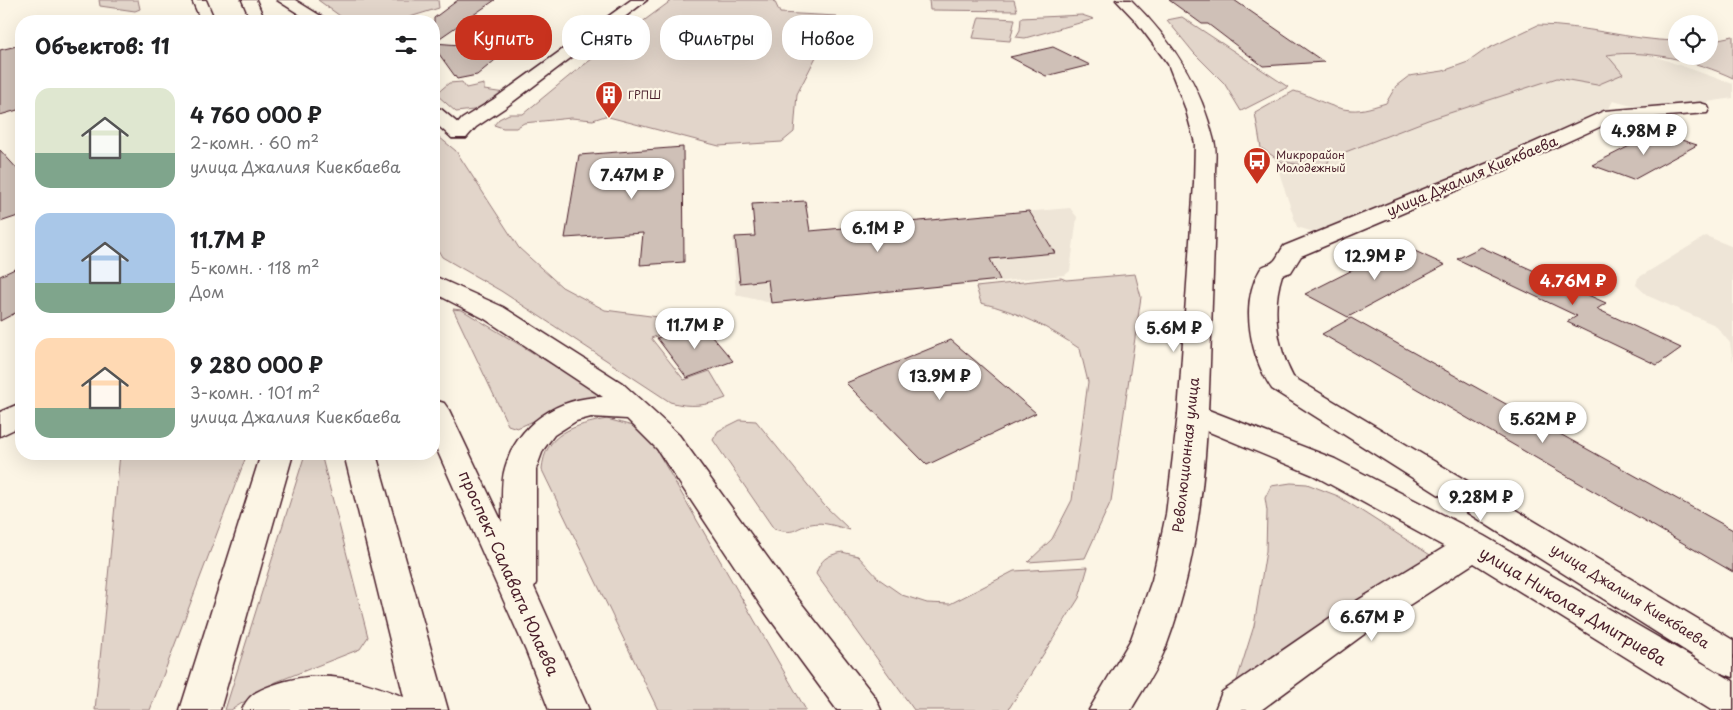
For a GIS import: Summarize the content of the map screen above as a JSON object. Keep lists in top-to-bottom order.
{
  "streets": {
    "main road": [
      "улица Джалиля Киекбаева",
      "Революционная улица",
      "проспект Салавата Юлаева",
      "улица Николая Дмитриева"
    ]
  },
  "crossings": [
    ["Революционная улица", "улица Николая Дмитриева"]
  ],
  "places": {
    "building": ["ГРПШ"],
    "bus stop": ["Микрорайон Молодежный"]
  },
  "page": {
    "chip": [
      "Купить",
      "Снять",
      "Фильтры",
      "Новое"
    ],
    "heading": "Объектов: 11",
    "list": [
      {
        "name": "4 760 000 ₽",
        "note": "2-комн. · 60 m² · улица Джалиля Киекбаева"
      },
      {
        "name": "11.7M ₽",
        "note": "5-комн. · 118 m² · Дом"
      },
      {
        "name": "9 280 000 ₽",
        "note": "3-комн. · 101 m² · улица Джалиля Киекбаева"
      }
    ],
    "price": [
      "4.98M ₽",
      "7.47M ₽",
      "6.1M ₽",
      "12.9M ₽",
      "4.76M ₽",
      "11.7M ₽",
      "5.6M ₽",
      "13.9M ₽",
      "5.62M ₽",
      "9.28M ₽",
      "6.67M ₽"
    ]
  }
}
